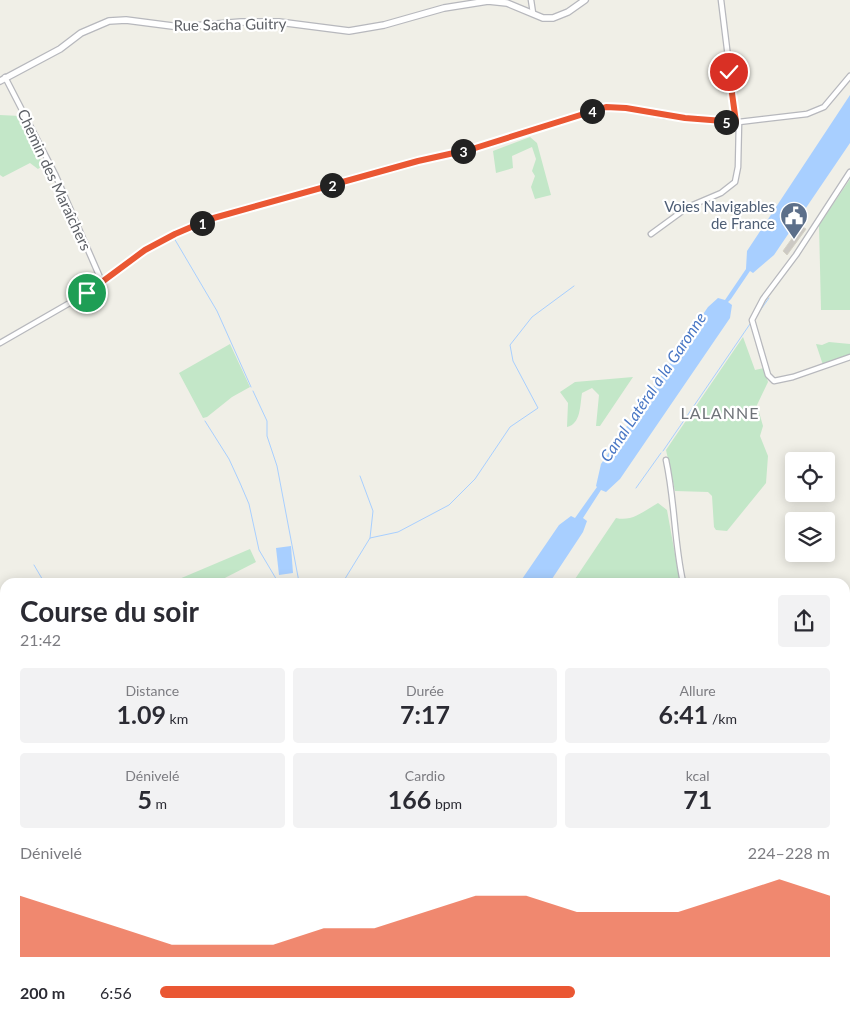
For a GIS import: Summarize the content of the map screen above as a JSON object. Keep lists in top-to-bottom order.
{
  "streets": {
    "street": ["Rue Sacha Guitry", "Chemin des Maraîchers"]
  },
  "crossings": [
    ["Rue Sacha Guitry", "Chemin des Maraîchers"]
  ],
  "districts": ["LALANNE"],
  "water": ["Canal Latéral à la Garonne"],
  "places": {
    "public building": ["Voies Navigables de France"]
  },
  "page": {
    "pins": [
      "4",
      "5",
      "3",
      "2",
      "1"
    ],
    "heading": ["Course du soir", "21:42"],
    "stats": [
      ["Distance", "1.09 km"],
      ["Durée", "7:17"],
      ["Allure", "6:41 /km"],
      ["Dénivelé", "5 m"],
      ["Cardio", "166 bpm"],
      ["kcal", "71"]
    ],
    "chart": ["Dénivelé", "224–228 m"],
    "list": [
      {
        "name": "200 m",
        "note": "6:56"
      }
    ]
  }
}
